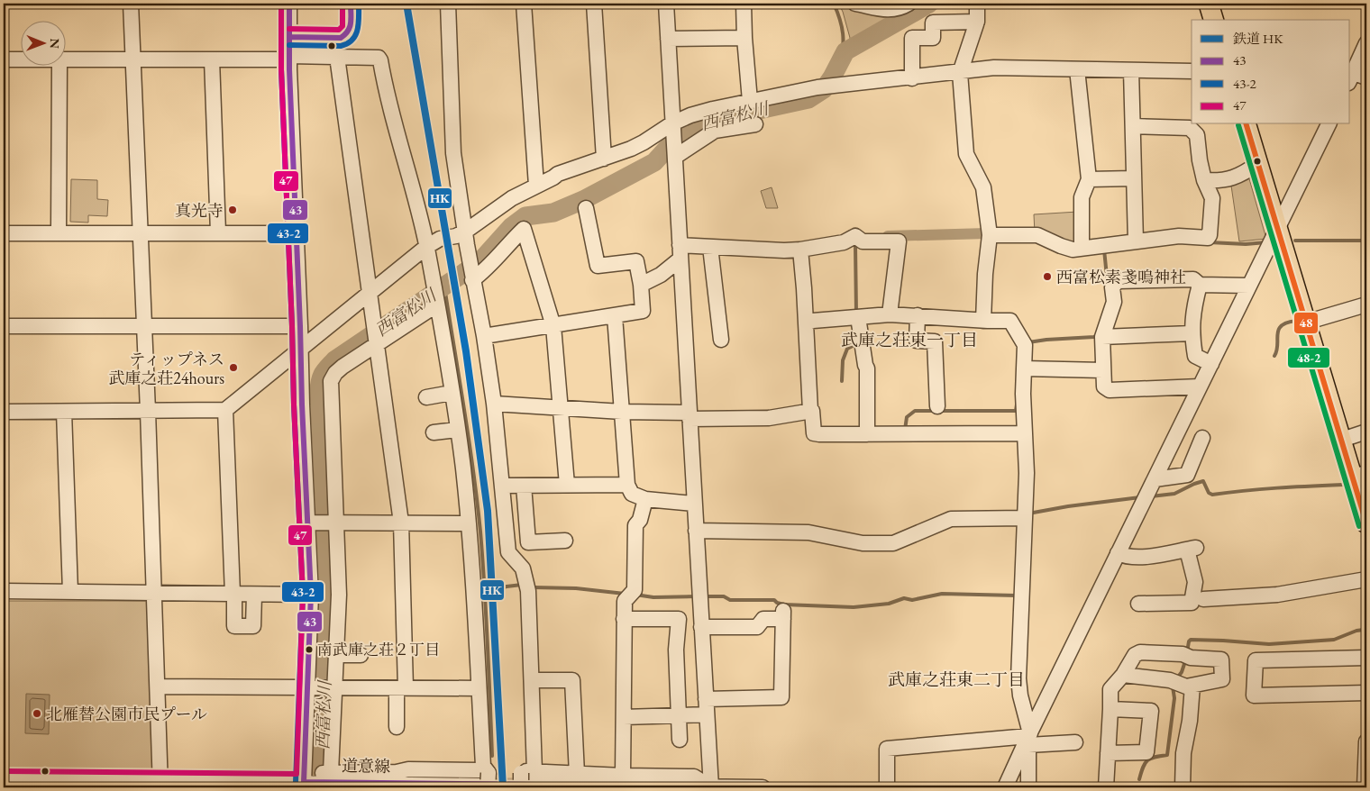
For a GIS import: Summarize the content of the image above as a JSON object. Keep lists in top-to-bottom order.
{
  "streets": {
    "street": ["道意線"]
  },
  "districts": ["武庫之荘東一丁目", "武庫之荘東二丁目"],
  "water": ["西富松川"],
  "places": [
    "真光寺",
    "西富松素戔嗚神社",
    "ティップネス 武庫之荘24hours",
    "南武庫之荘２丁目",
    "北雁替公園市民プール"
  ],
  "lines": [
    "rail line HK",
    "transit line 43",
    "transit line 43-2",
    "transit line 47",
    "transit line 48",
    "transit line 48-2"
  ],
  "legend": [
    "鉄道 HK",
    "43",
    "43-2",
    "47"
  ],
  "north": "right"
}
